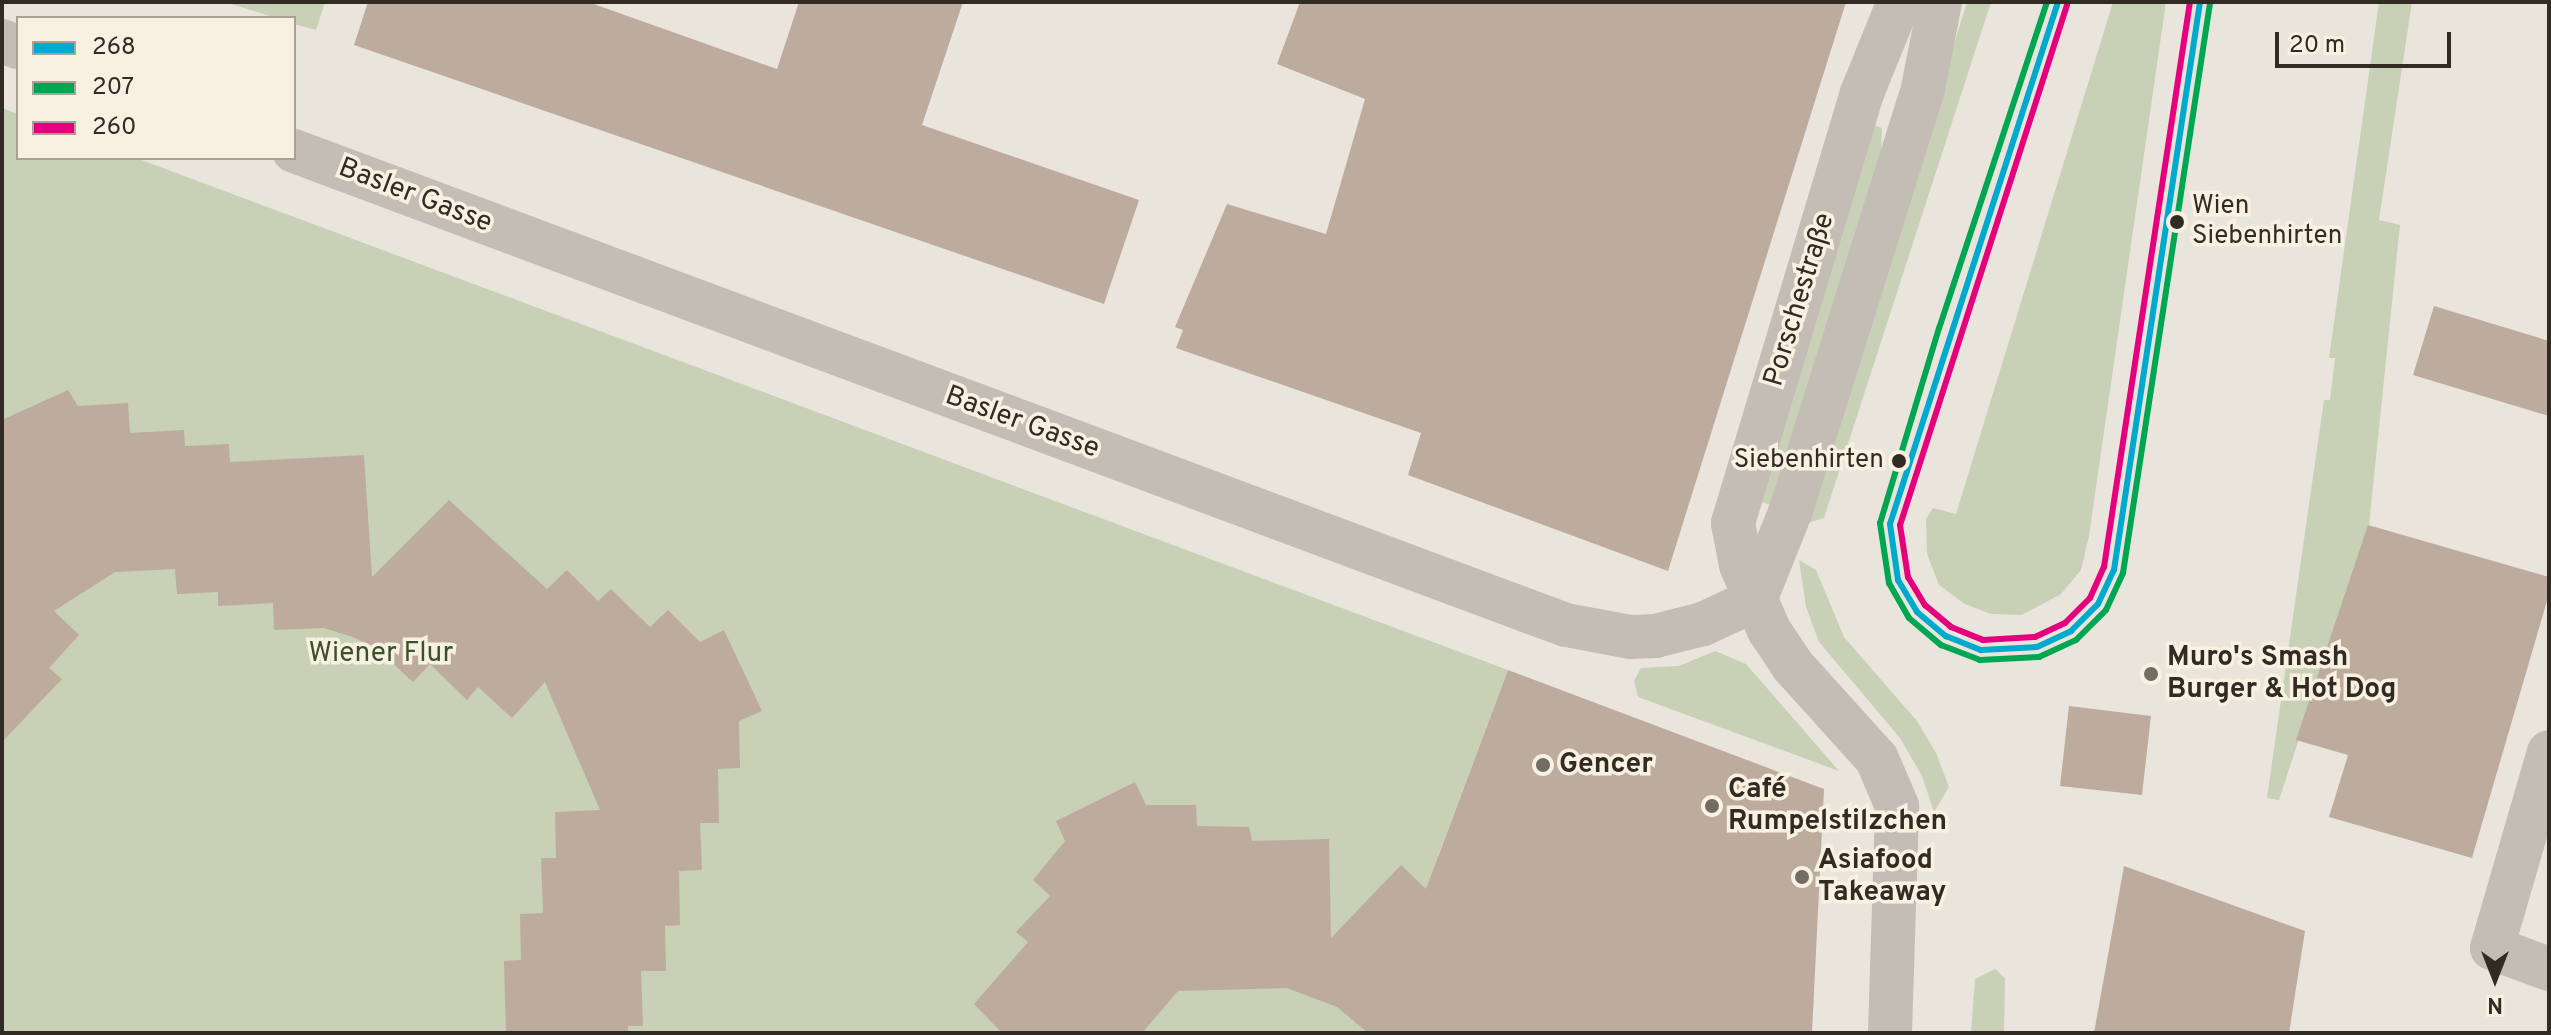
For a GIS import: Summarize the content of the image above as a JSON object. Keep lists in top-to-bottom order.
{
  "streets": {
    "street": ["Basler Gasse", "Porschestraße"]
  },
  "crossings": [
    ["Basler Gasse", "Porschestraße"]
  ],
  "parks": ["Wiener Flur"],
  "places": [
    "Wien Siebenhirten",
    "Siebenhirten",
    "Muro's Smash Burger & Hot Dog",
    "Gencer",
    "Café Rumpelstilzchen",
    "Asiafood Takeaway"
  ],
  "lines": ["transit line 268", "transit line 207", "transit line 260"],
  "legend": ["268", "207", "260"],
  "scale_bar": "20 m",
  "north": "bottom"
}
